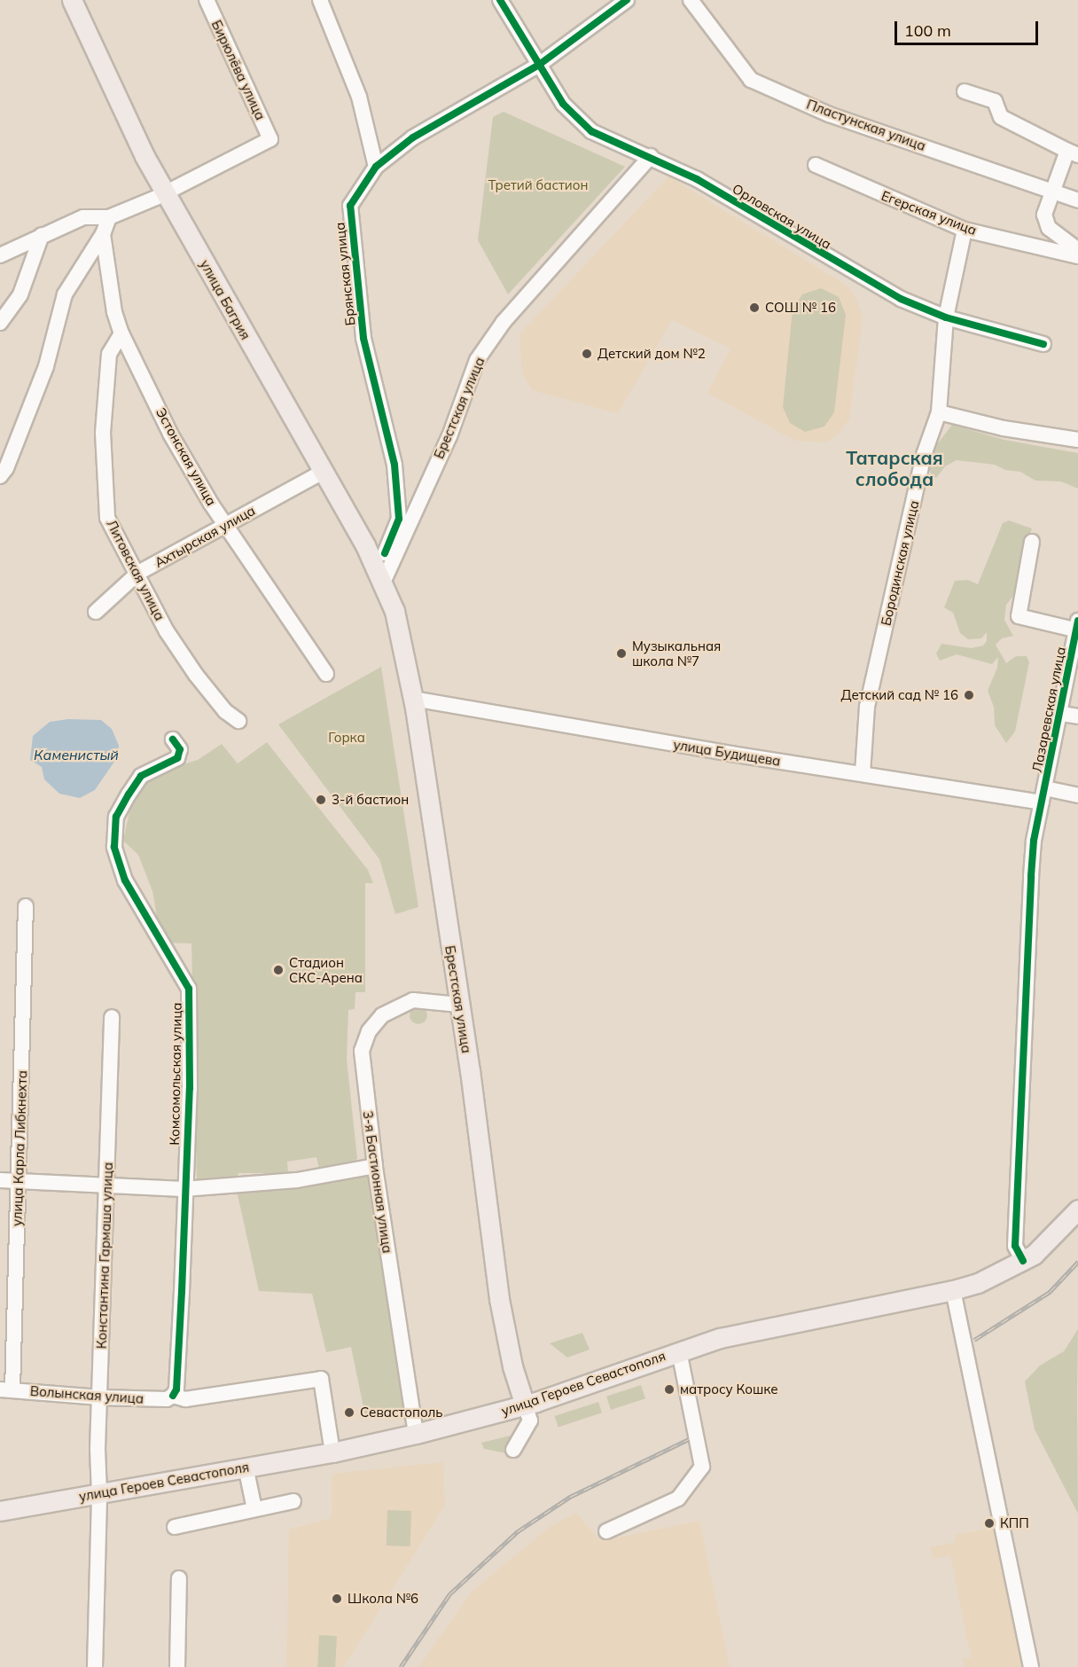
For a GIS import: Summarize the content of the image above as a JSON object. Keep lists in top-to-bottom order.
{
  "streets": {
    "main road": ["улица Багрия", "Брестская улица", "улица Героев Севастополя"],
    "street": [
      "Бирюлёва улица",
      "Пластунская улица",
      "Егерская улица",
      "Орловская улица",
      "Брянская улица",
      "Эстонская улица",
      "Ахтырская улица",
      "Бородинская улица",
      "Литовская улица",
      "Лазаревская улица",
      "улица Будищева",
      "Комсомольская улица",
      "улица Карла Либкнехта",
      "3-я Бастионная улица",
      "Константина Гармаша улица",
      "Волынская улица"
    ]
  },
  "crossings": [
    ["Бирюлёва улица", "улица Багрия"],
    ["Егерская улица", "Бородинская улица"],
    ["Орловская улица", "Брянская улица"],
    ["Орловская улица", "Брестская улица"],
    ["Орловская улица", "Бородинская улица"],
    ["улица Багрия", "Брестская улица"],
    ["улица Багрия", "Ахтырская улица"],
    ["Брестская улица", "улица Будищева"],
    ["Брестская улица", "3-я Бастионная улица"],
    ["Брестская улица", "улица Героев Севастополя"],
    ["Эстонская улица", "Ахтырская улица"],
    ["Эстонская улица", "Литовская улица"],
    ["Ахтырская улица", "Литовская улица"],
    ["Бородинская улица", "улица Будищева"],
    ["Лазаревская улица", "улица Будищева"],
    ["Лазаревская улица", "улица Героев Севастополя"],
    ["Комсомольская улица", "Волынская улица"],
    ["улица Карла Либкнехта", "Волынская улица"],
    ["3-я Бастионная улица", "улица Героев Севастополя"],
    ["Константина Гармаша улица", "улица Героев Севастополя"],
    ["Константина Гармаша улица", "Волынская улица"],
    ["улица Героев Севастополя", "Волынская улица"]
  ],
  "districts": ["Татарская слобода"],
  "water": ["Каменистый"],
  "parks": ["Третий бастион", "Горка"],
  "places": [
    "СОШ № 16",
    "Детский дом №2",
    "Музыкальная школа №7",
    "Детский сад № 16",
    "3-й бастион",
    "Стадион СКС-Арена",
    "матросу Кошке",
    "Севастополь",
    "КПП",
    "Школа №6"
  ],
  "scale_bar": "100 m"
}
